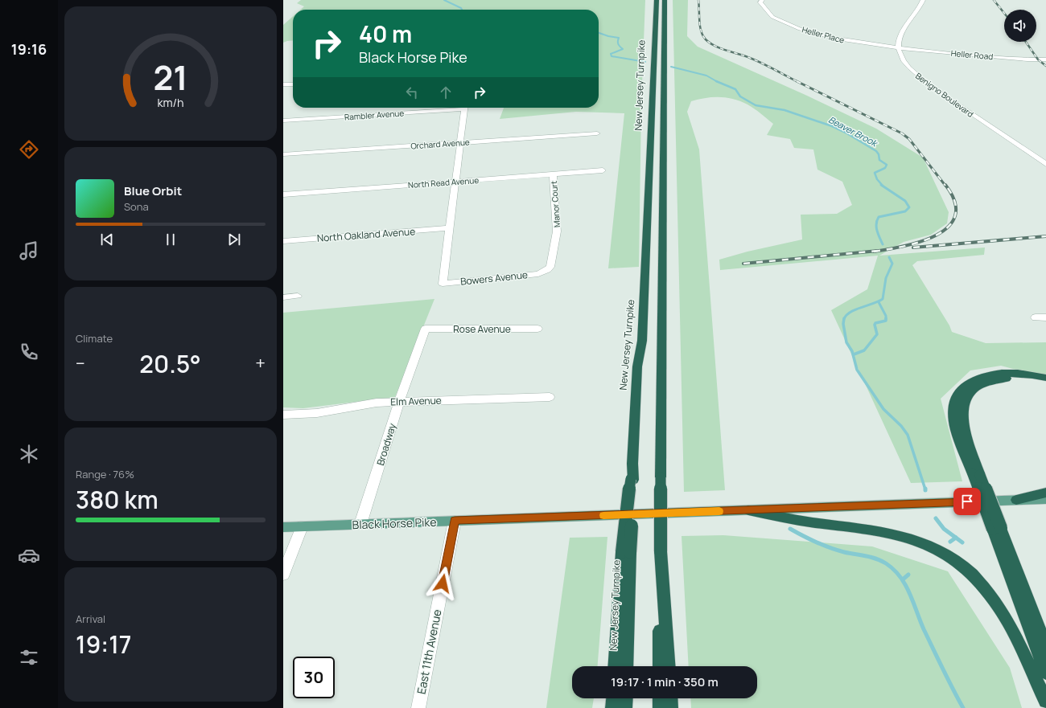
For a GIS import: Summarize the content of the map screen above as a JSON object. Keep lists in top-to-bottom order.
{
  "streets": {
    "highway": ["New Jersey Turnpike"],
    "main road": ["Black Horse Pike"],
    "street": [
      "Heller Place",
      "Heller Road",
      "Benigno Boulevard",
      "Rambler Avenue",
      "Orchard Avenue",
      "North Read Avenue",
      "Manor Court",
      "North Oakland Avenue",
      "Bowers Avenue",
      "Rose Avenue",
      "Elm Avenue",
      "Broadway",
      "East 11th Avenue"
    ]
  },
  "crossings": [
    ["Heller Place", "Heller Road"],
    ["Heller Place", "Benigno Boulevard"],
    ["Heller Road", "Benigno Boulevard"],
    ["North Read Avenue", "Manor Court"],
    ["Manor Court", "Bowers Avenue"],
    ["North Oakland Avenue", "Bowers Avenue"],
    ["Rose Avenue", "Broadway"],
    ["Elm Avenue", "Broadway"],
    ["Broadway", "Black Horse Pike"],
    ["Black Horse Pike", "East 11th Avenue"]
  ],
  "water": ["Beaver Brook"],
  "page": {
    "tabs": "19:16",
    "turn": ["40 m", "Black Horse Pike"],
    "song": ["Blue Orbit", "Sona"],
    "tile": [
      "Climate",
      ["Range · 76%", "380 km"],
      ["Arrival", "19:17"]
    ],
    "heat": ["−", "20.5°", "+"],
    "limit": "30",
    "trip": "19:17 · 1 min · 350 m",
    "gauge": ["21", "km/h"]
  }
}
